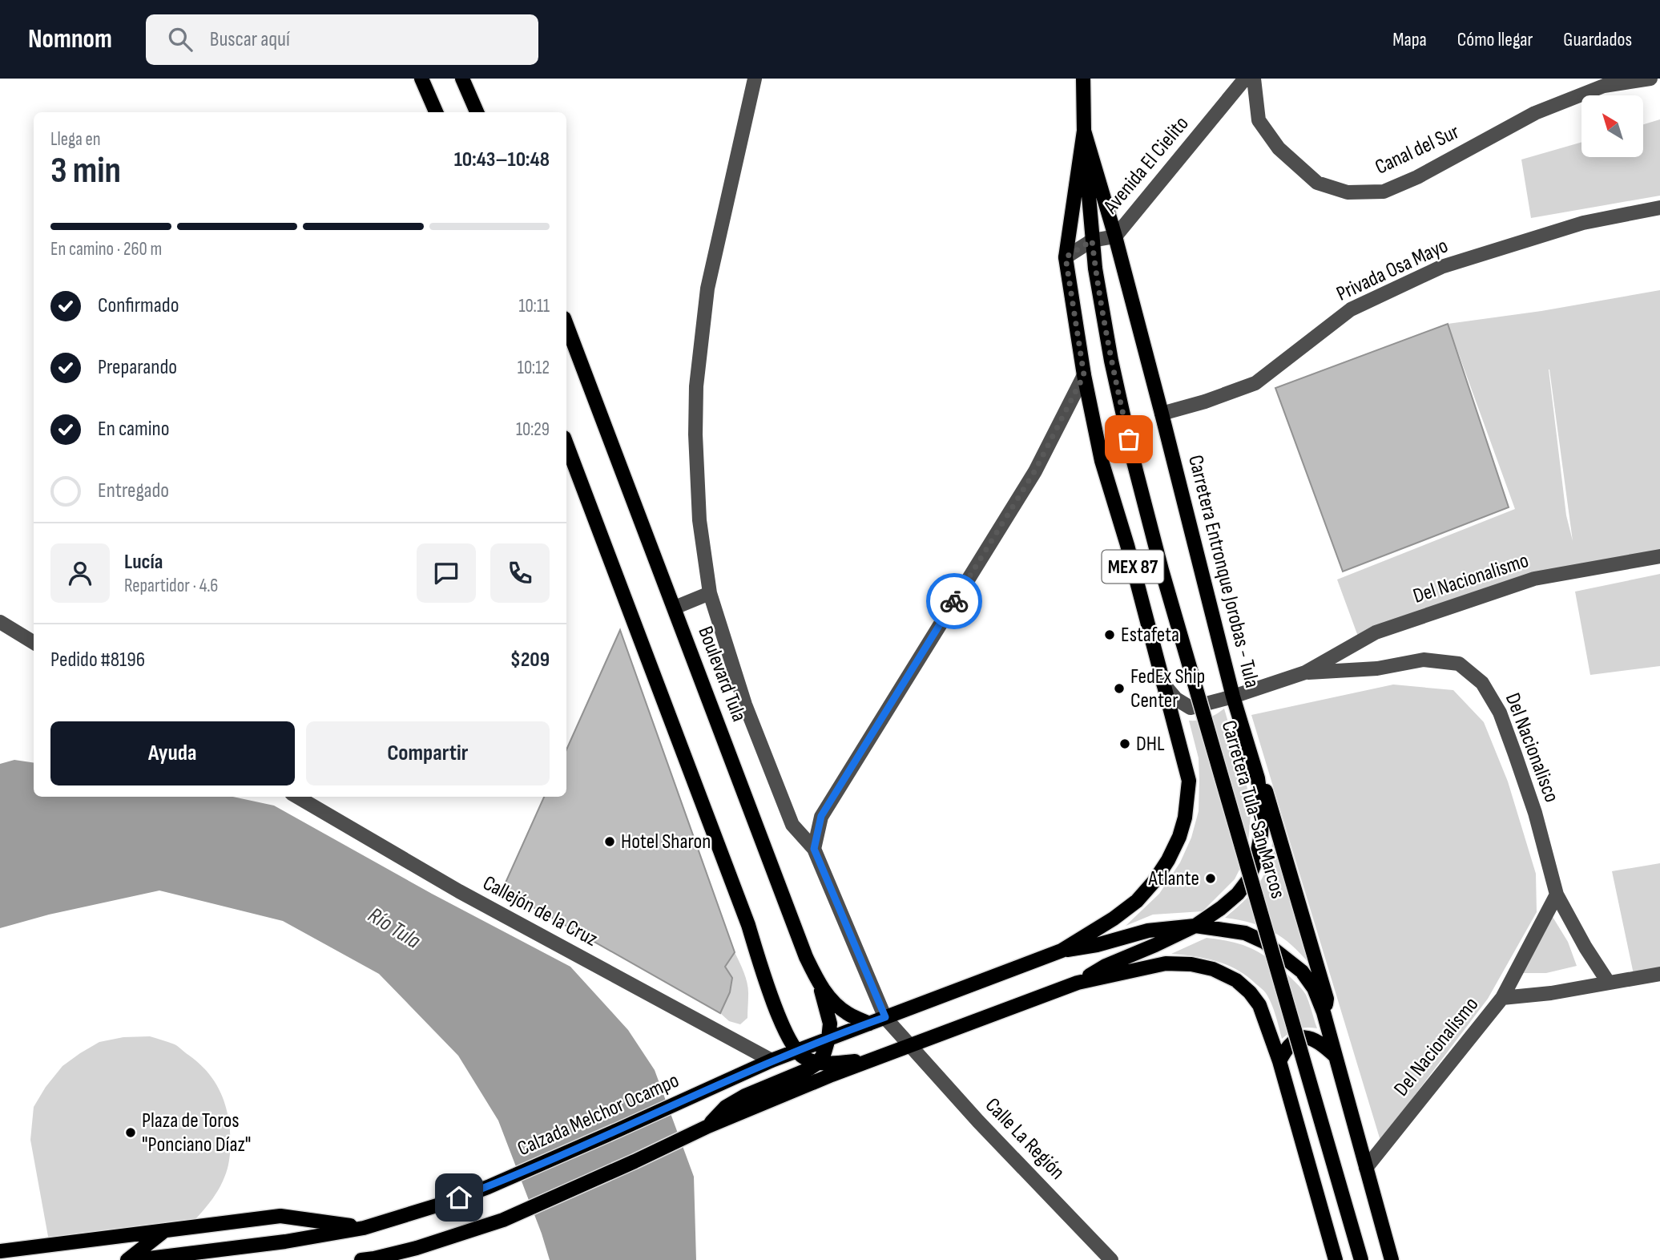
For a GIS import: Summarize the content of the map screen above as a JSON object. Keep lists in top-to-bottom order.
{
  "streets": {
    "main road": [
      "MEX 87",
      "Carretera Entronque Jorobas - Tula",
      "Boulevard Tula",
      "Carretera Tula-San Marcos",
      "Calzada Melchor Ocampo"
    ],
    "street": [
      "Canal del Sur",
      "Avenida El Cielito",
      "Privada Osa Mayo",
      "Del Nacionalismo",
      "Del Nacionalisco",
      "Callejón de la Cruz",
      "Calle La Región"
    ]
  },
  "crossings": [
    ["Avenida El Cielito", "MEX 87"],
    ["Avenida El Cielito", "Carretera Entronque Jorobas - Tula"],
    ["Avenida El Cielito", "Carretera Tula-San Marcos"],
    ["Privada Osa Mayo", "Carretera Entronque Jorobas - Tula"],
    ["MEX 87", "Carretera Entronque Jorobas - Tula"],
    ["MEX 87", "Carretera Tula-San Marcos"],
    ["MEX 87", "Calzada Melchor Ocampo"],
    ["Carretera Entronque Jorobas - Tula", "Carretera Tula-San Marcos"],
    ["Del Nacionalismo", "Del Nacionalisco"],
    ["Boulevard Tula", "Calzada Melchor Ocampo"],
    ["Callejón de la Cruz", "Calzada Melchor Ocampo"],
    ["Calzada Melchor Ocampo", "Calle La Región"]
  ],
  "water": ["Río Tula"],
  "places": [
    "Estafeta",
    "FedEx Ship Center",
    "DHL",
    "Hotel Sharon",
    "Atlante",
    "Plaza de Toros \"Ponciano Díaz\""
  ],
  "north": "top left",
  "page": {
    "header": "Nomnom",
    "search": "Buscar aquí",
    "nav": ["Mapa", "Cómo llegar", "Guardados"],
    "heading": ["3 min", "Llega en", "10:43–10:48"],
    "panel": [
      "Lucía",
      "Repartidor · 4.6",
      "Pedido #8196",
      "$209"
    ],
    "bar": "En camino · 260 m",
    "list": [
      ["Confirmado", "10:11"],
      ["Preparando", "10:12"],
      ["En camino", "10:29"],
      "Entregado"
    ],
    "buttons": ["Ayuda", "Compartir"]
  }
}
